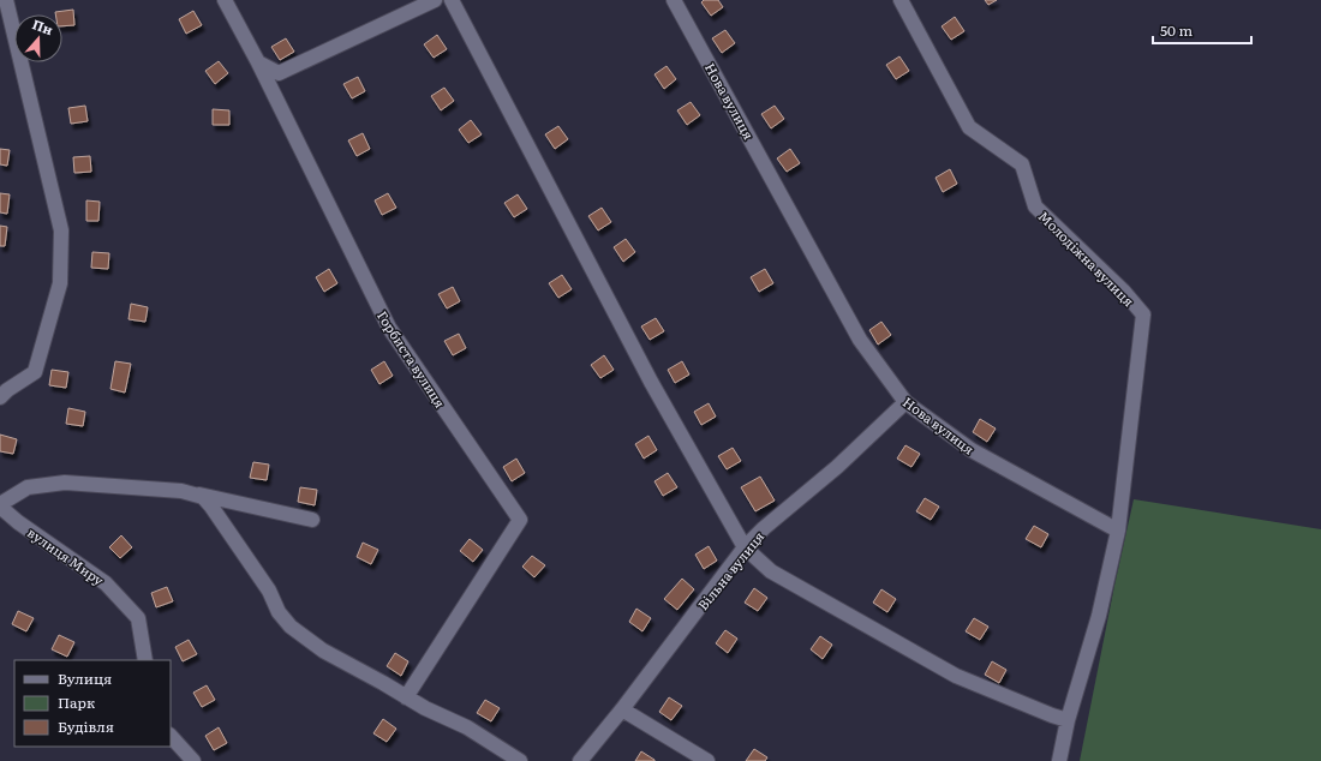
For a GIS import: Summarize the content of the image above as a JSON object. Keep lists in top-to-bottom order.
{
  "streets": {
    "street": [
      "Нова вулиця",
      "Молодіжна вулиця",
      "Горбиста вулиця",
      "вулиця Миру",
      "Вільна вулиця"
    ]
  },
  "crossings": [
    ["Нова вулиця", "Молодіжна вулиця"],
    ["Нова вулиця", "Вільна вулиця"]
  ],
  "legend": ["Вулиця", "Парк", "Будівля"],
  "scale_bar": "50 m",
  "north": "top"
}
